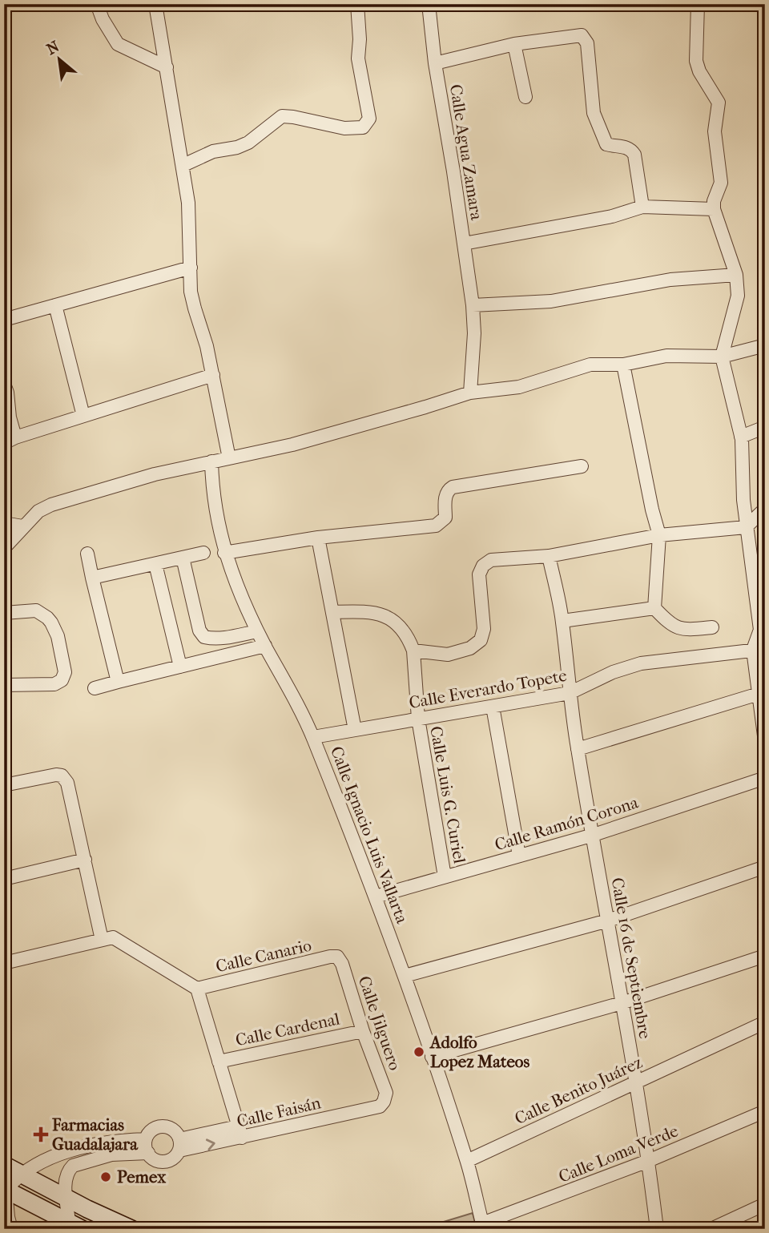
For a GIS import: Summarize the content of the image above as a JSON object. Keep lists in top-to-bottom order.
{
  "streets": {
    "street": [
      "Calle Agua Zamara",
      "Calle Everardo Topete",
      "Calle Luis G. Curiel",
      "Calle Ramón Corona",
      "Calle Ignacio Luis Vallarta",
      "Calle Canario",
      "Calle 16 de Septiembre",
      "Calle Jilguero",
      "Calle Cardenal",
      "Calle Benito Juárez",
      "Calle Faisán",
      "Calle Loma Verde"
    ]
  },
  "crossings": [
    ["Calle Everardo Topete", "Calle Luis G. Curiel"],
    ["Calle Everardo Topete", "Calle Ignacio Luis Vallarta"],
    ["Calle Everardo Topete", "Calle 16 de Septiembre"],
    ["Calle Luis G. Curiel", "Calle Ramón Corona"],
    ["Calle Ramón Corona", "Calle Ignacio Luis Vallarta"],
    ["Calle Ramón Corona", "Calle 16 de Septiembre"],
    ["Calle Ignacio Luis Vallarta", "Calle Benito Juárez"],
    ["Calle Ignacio Luis Vallarta", "Calle Loma Verde"],
    ["Calle Canario", "Calle Jilguero"],
    ["Calle 16 de Septiembre", "Calle Benito Juárez"],
    ["Calle 16 de Septiembre", "Calle Loma Verde"],
    ["Calle Jilguero", "Calle Cardenal"],
    ["Calle Jilguero", "Calle Faisán"]
  ],
  "places": {
    "other": ["Adolfo Lopez Mateos", "Pemex"],
    "health": ["Farmacias Guadalajara"]
  },
  "north": "top left"
}
